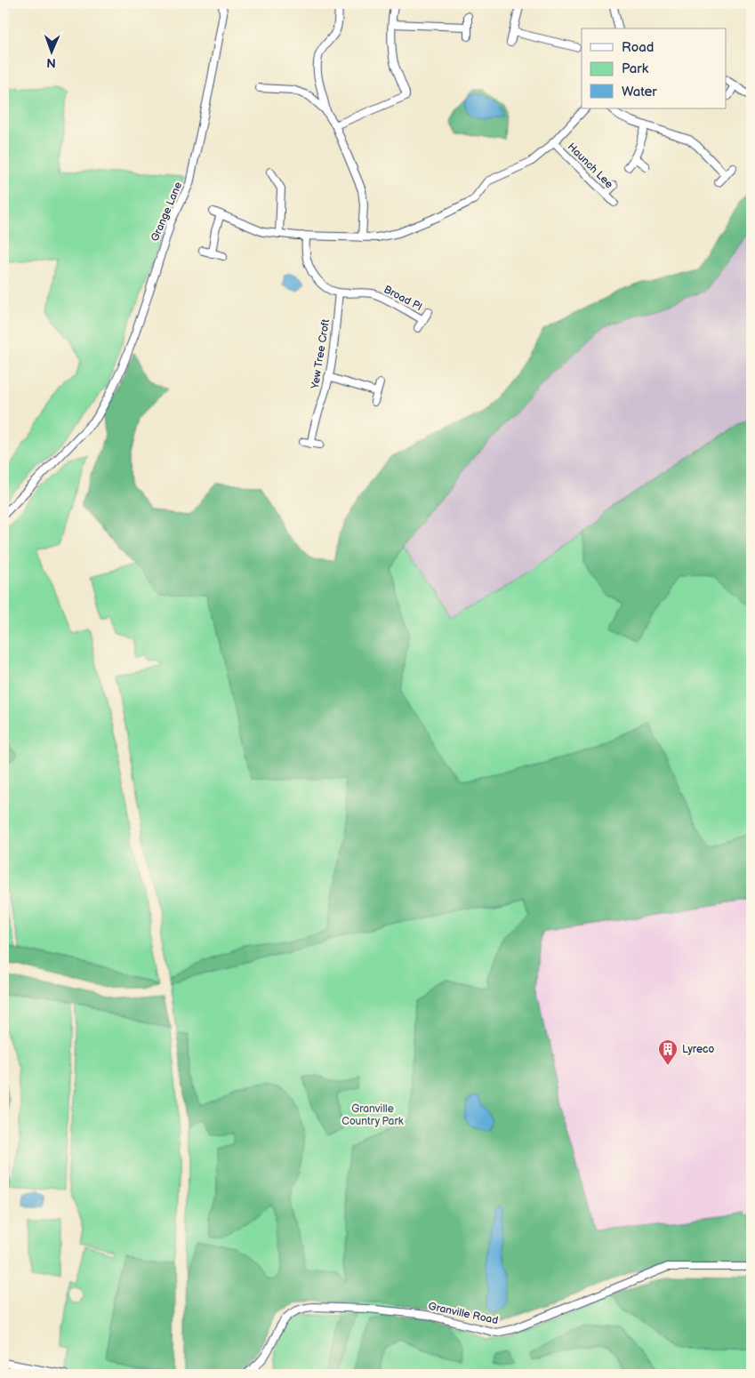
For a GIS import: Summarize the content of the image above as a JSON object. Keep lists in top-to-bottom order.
{
  "streets": {
    "street": [
      "Haunch Lee",
      "Grange Lane",
      "Broad Pl",
      "Yew Tree Croft",
      "Granville Road"
    ]
  },
  "crossings": [
    ["Broad Pl", "Yew Tree Croft"]
  ],
  "parks": ["Granville Country Park"],
  "places": {
    "building": ["Lyreco"]
  },
  "legend": ["Road", "Park", "Water"],
  "north": "bottom"
}
